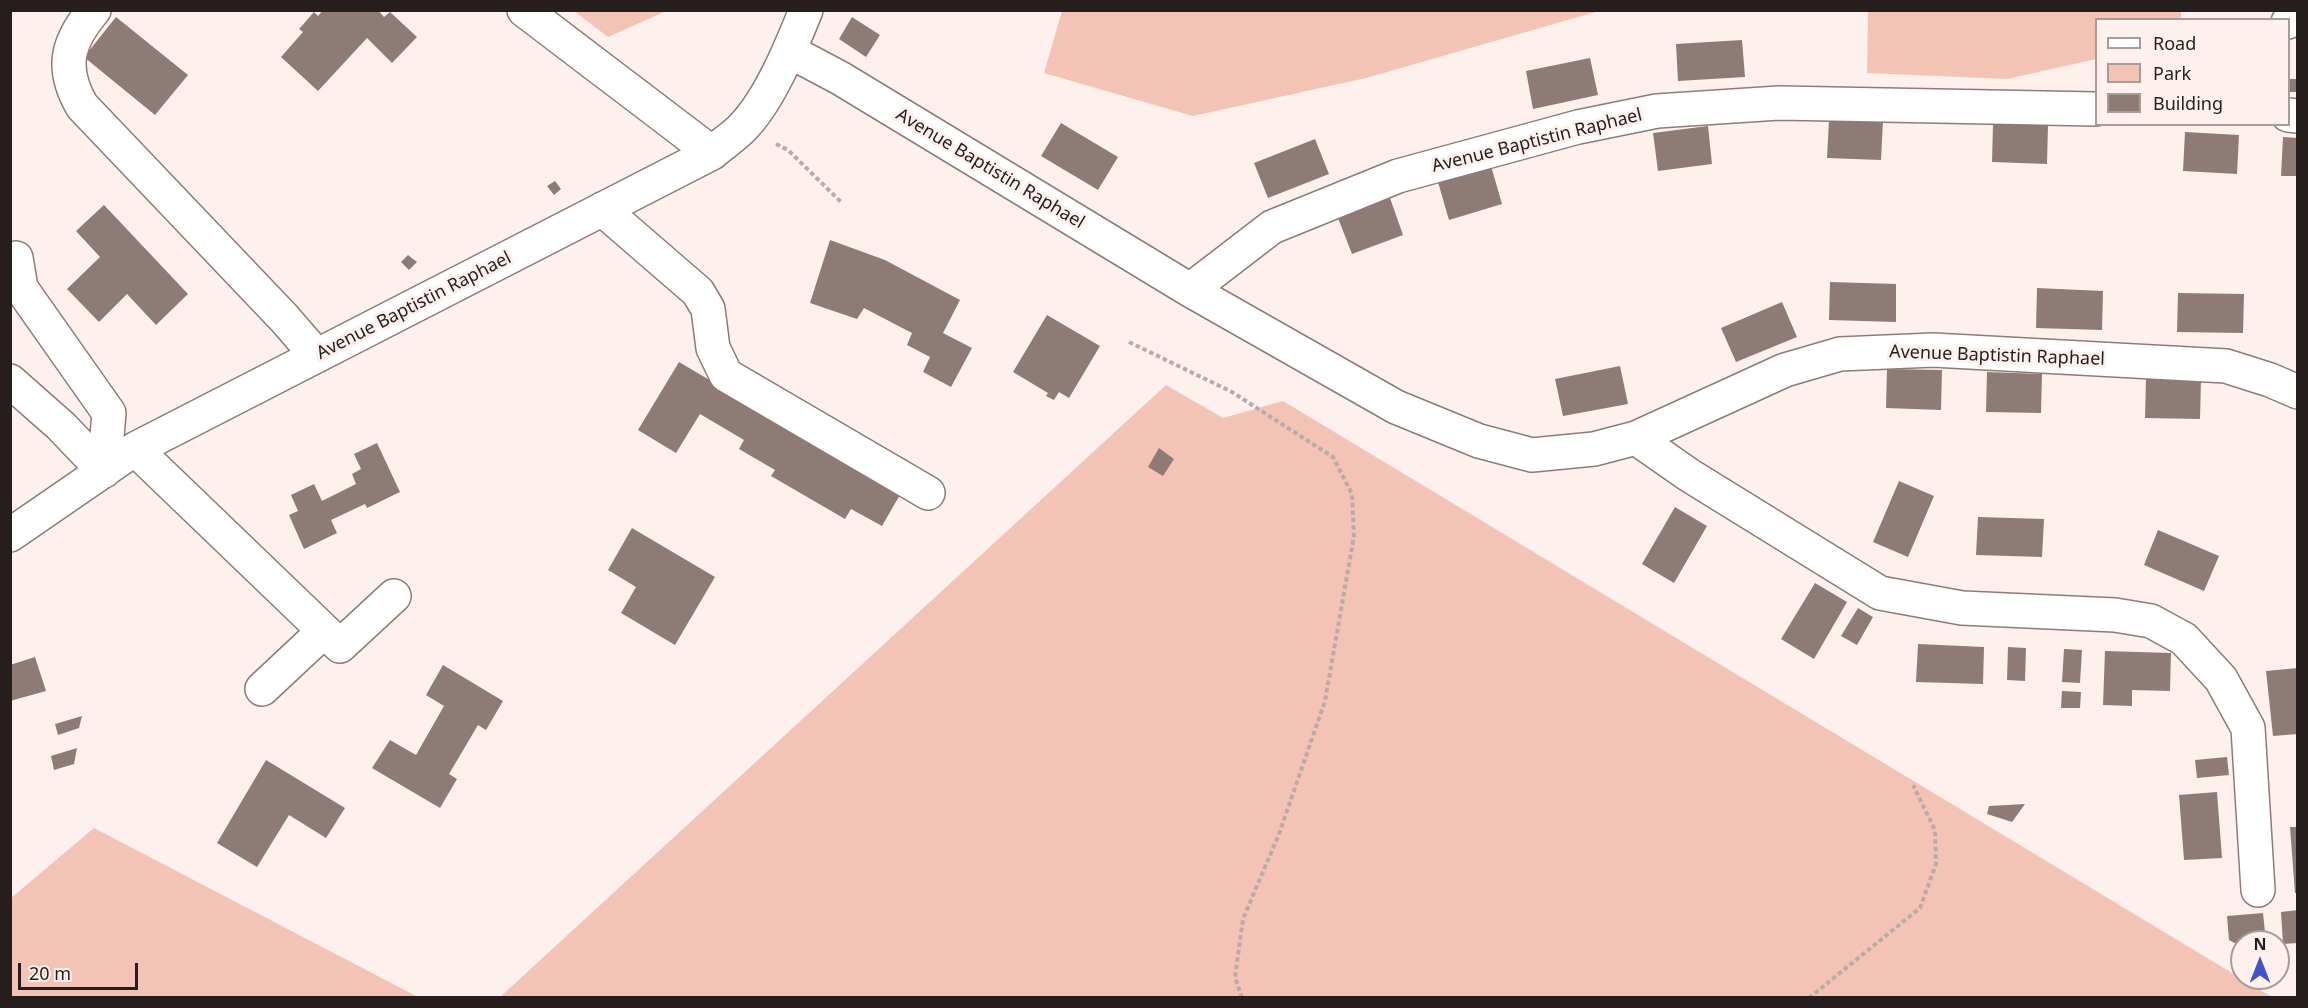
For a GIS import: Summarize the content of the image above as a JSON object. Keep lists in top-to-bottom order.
{
  "streets": {
    "street": ["Avenue Baptistin Raphael"]
  },
  "legend": ["Road", "Park", "Building"],
  "scale_bar": "20 m",
  "north": "top"
}
